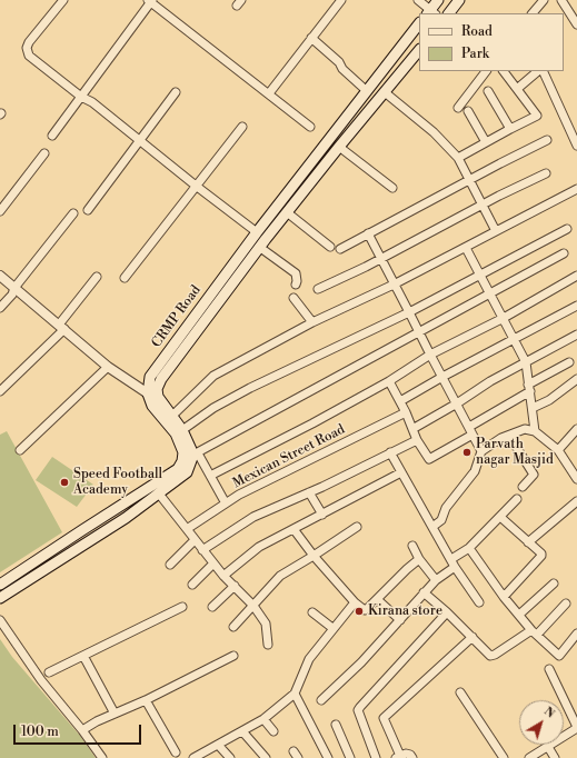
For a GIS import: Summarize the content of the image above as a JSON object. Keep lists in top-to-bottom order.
{
  "streets": {
    "main road": ["CRMP Road"],
    "street": ["Mexican Street Road"]
  },
  "places": ["Parvath nagar Masjid", "Speed Football Academy", "Kirana store"],
  "legend": ["Road", "Park"],
  "scale_bar": "100 m",
  "north": "top right"
}
